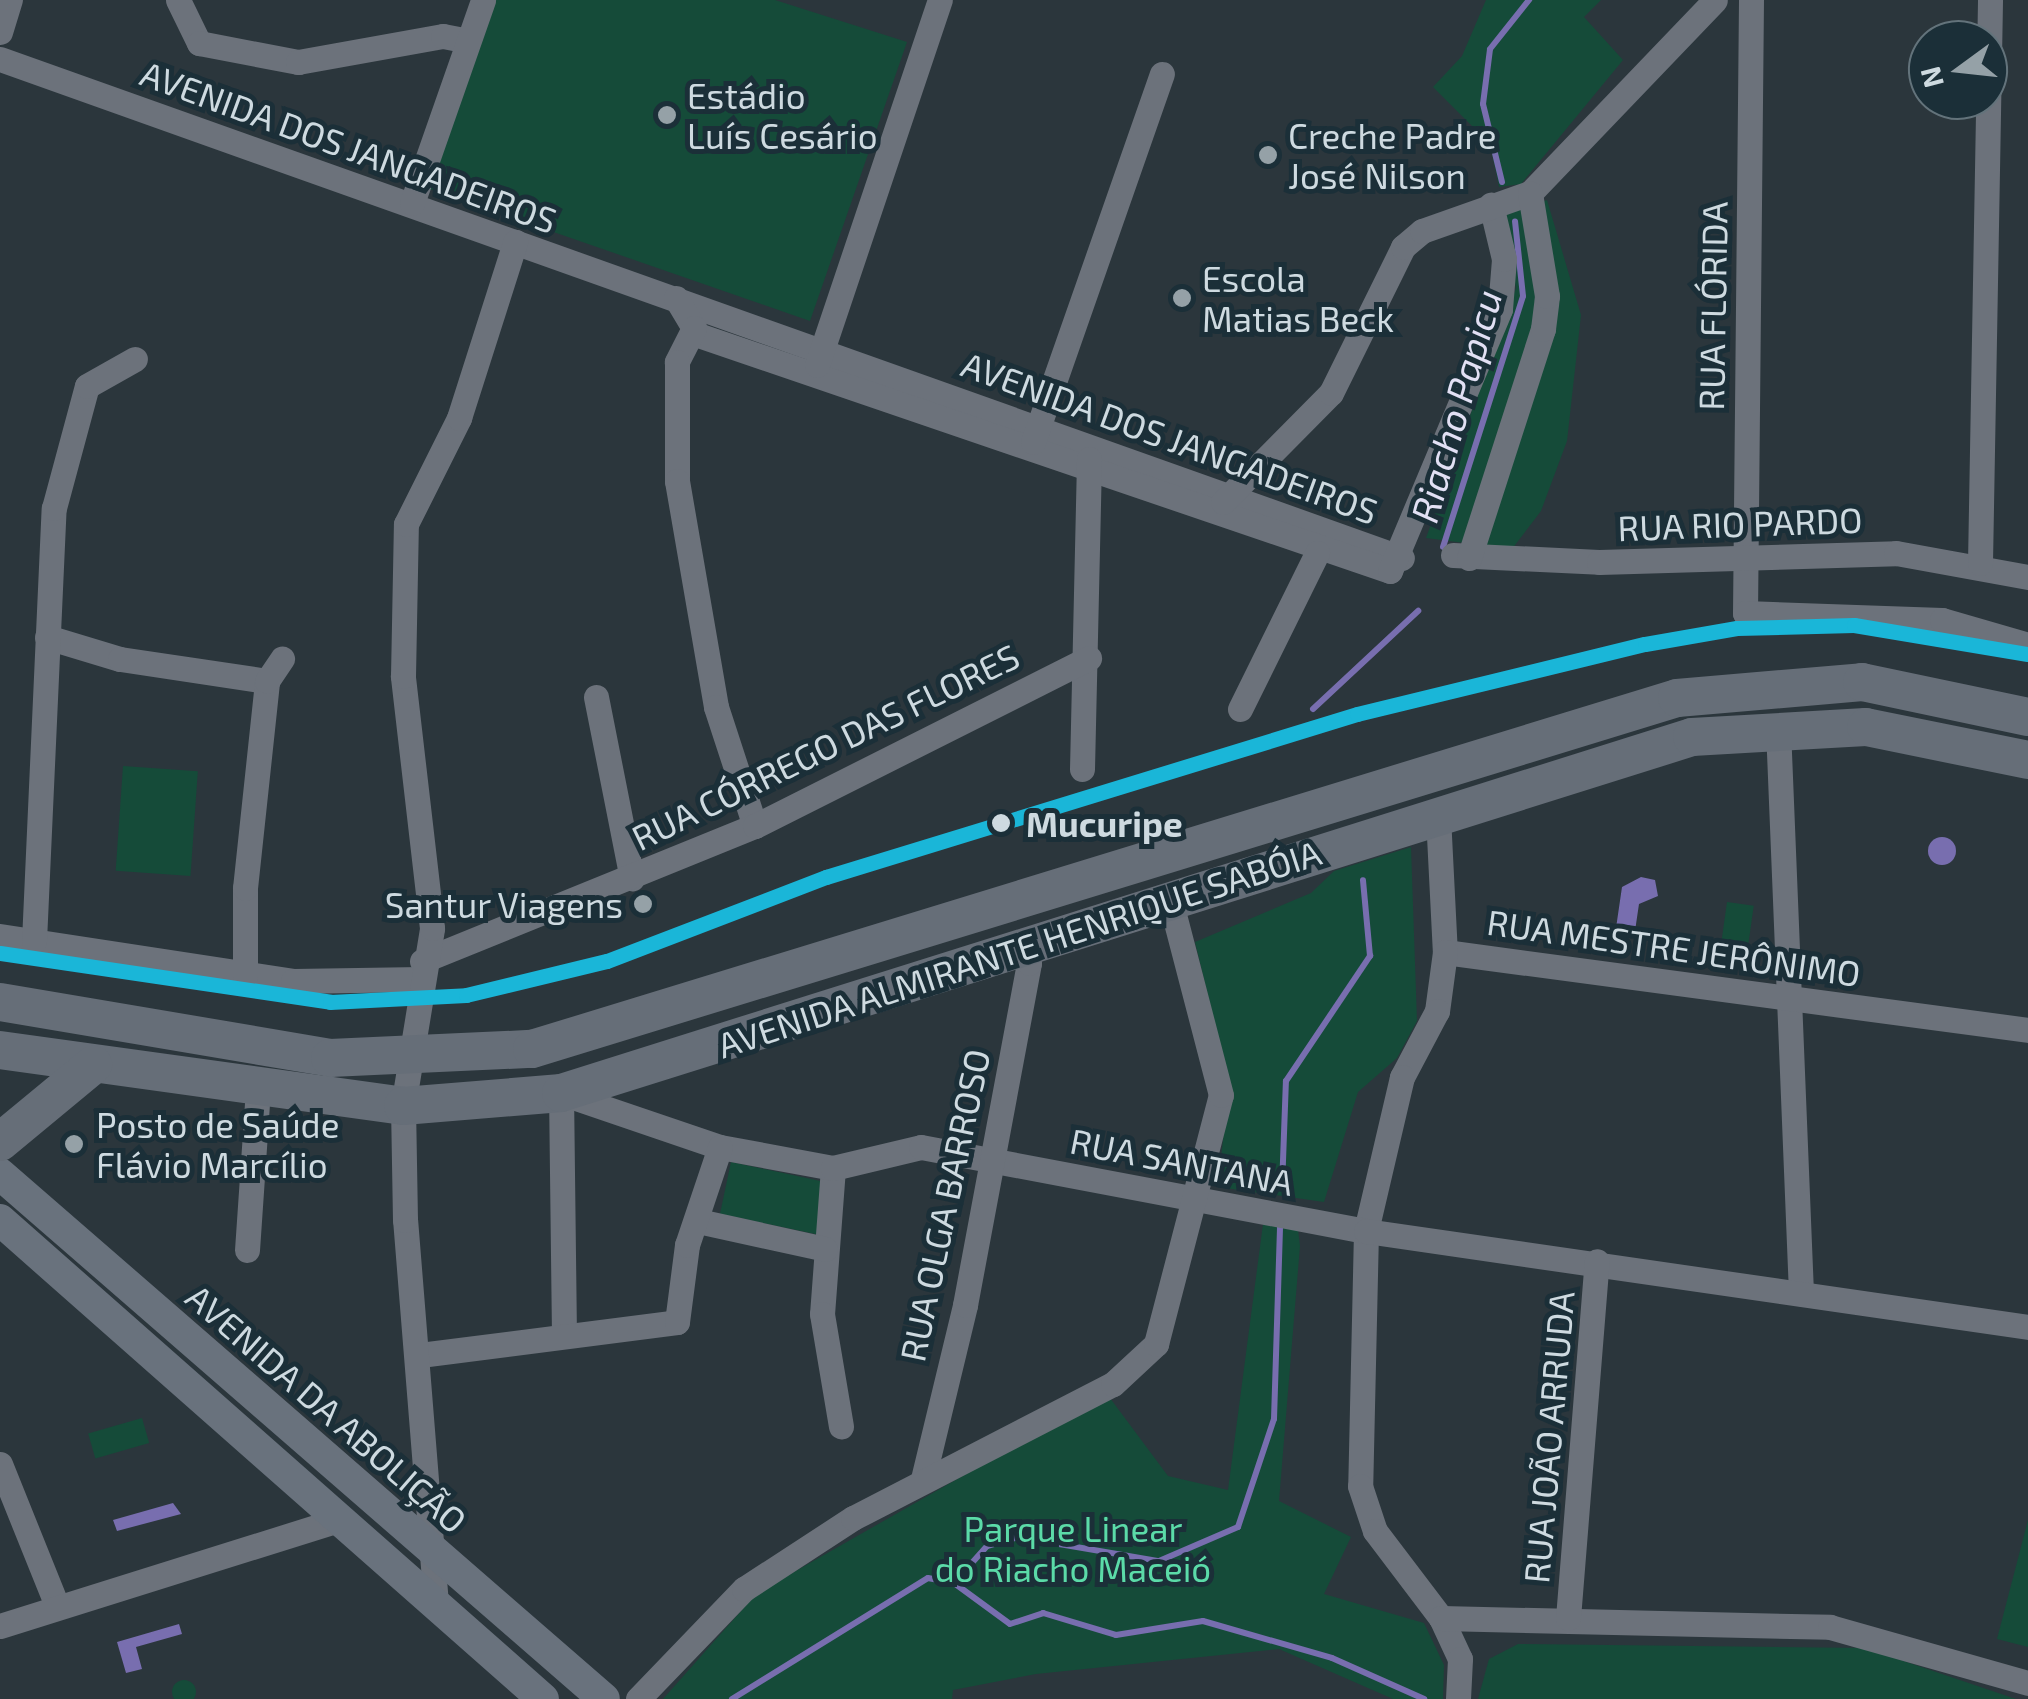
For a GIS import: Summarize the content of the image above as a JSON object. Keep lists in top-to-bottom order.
{
  "streets": {
    "highway": ["AVENIDA ALMIRANTE HENRIQUE SABÓIA"],
    "main road": ["AVENIDA DA ABOLIÇÃO"],
    "street": [
      "AVENIDA DOS JANGADEIROS",
      "RUA FLÓRIDA",
      "RUA RIO PARDO",
      "RUA CÓRREGO DAS FLORES",
      "RUA MESTRE JERÔNIMO",
      "RUA SANTANA",
      "RUA OLGA BARROSO",
      "RUA JOÃO ARRUDA"
    ]
  },
  "crossings": [
    ["RUA FLÓRIDA", "RUA RIO PARDO"],
    ["RUA MESTRE JERÔNIMO", "AVENIDA ALMIRANTE HENRIQUE SABÓIA"],
    ["AVENIDA ALMIRANTE HENRIQUE SABÓIA", "RUA SANTANA"],
    ["AVENIDA ALMIRANTE HENRIQUE SABÓIA", "RUA OLGA BARROSO"],
    ["RUA SANTANA", "RUA OLGA BARROSO"],
    ["RUA SANTANA", "RUA JOÃO ARRUDA"]
  ],
  "water": ["Riacho Papicu"],
  "parks": ["Parque Linear do Riacho Maceió"],
  "places": [
    "Estádio Luís Cesário",
    "Creche Padre José Nilson",
    "Escola Matias Beck",
    "Mucuripe",
    "Santur Viagens",
    "Posto de Saúde Flávio Marcílio"
  ],
  "north": "left"
}
